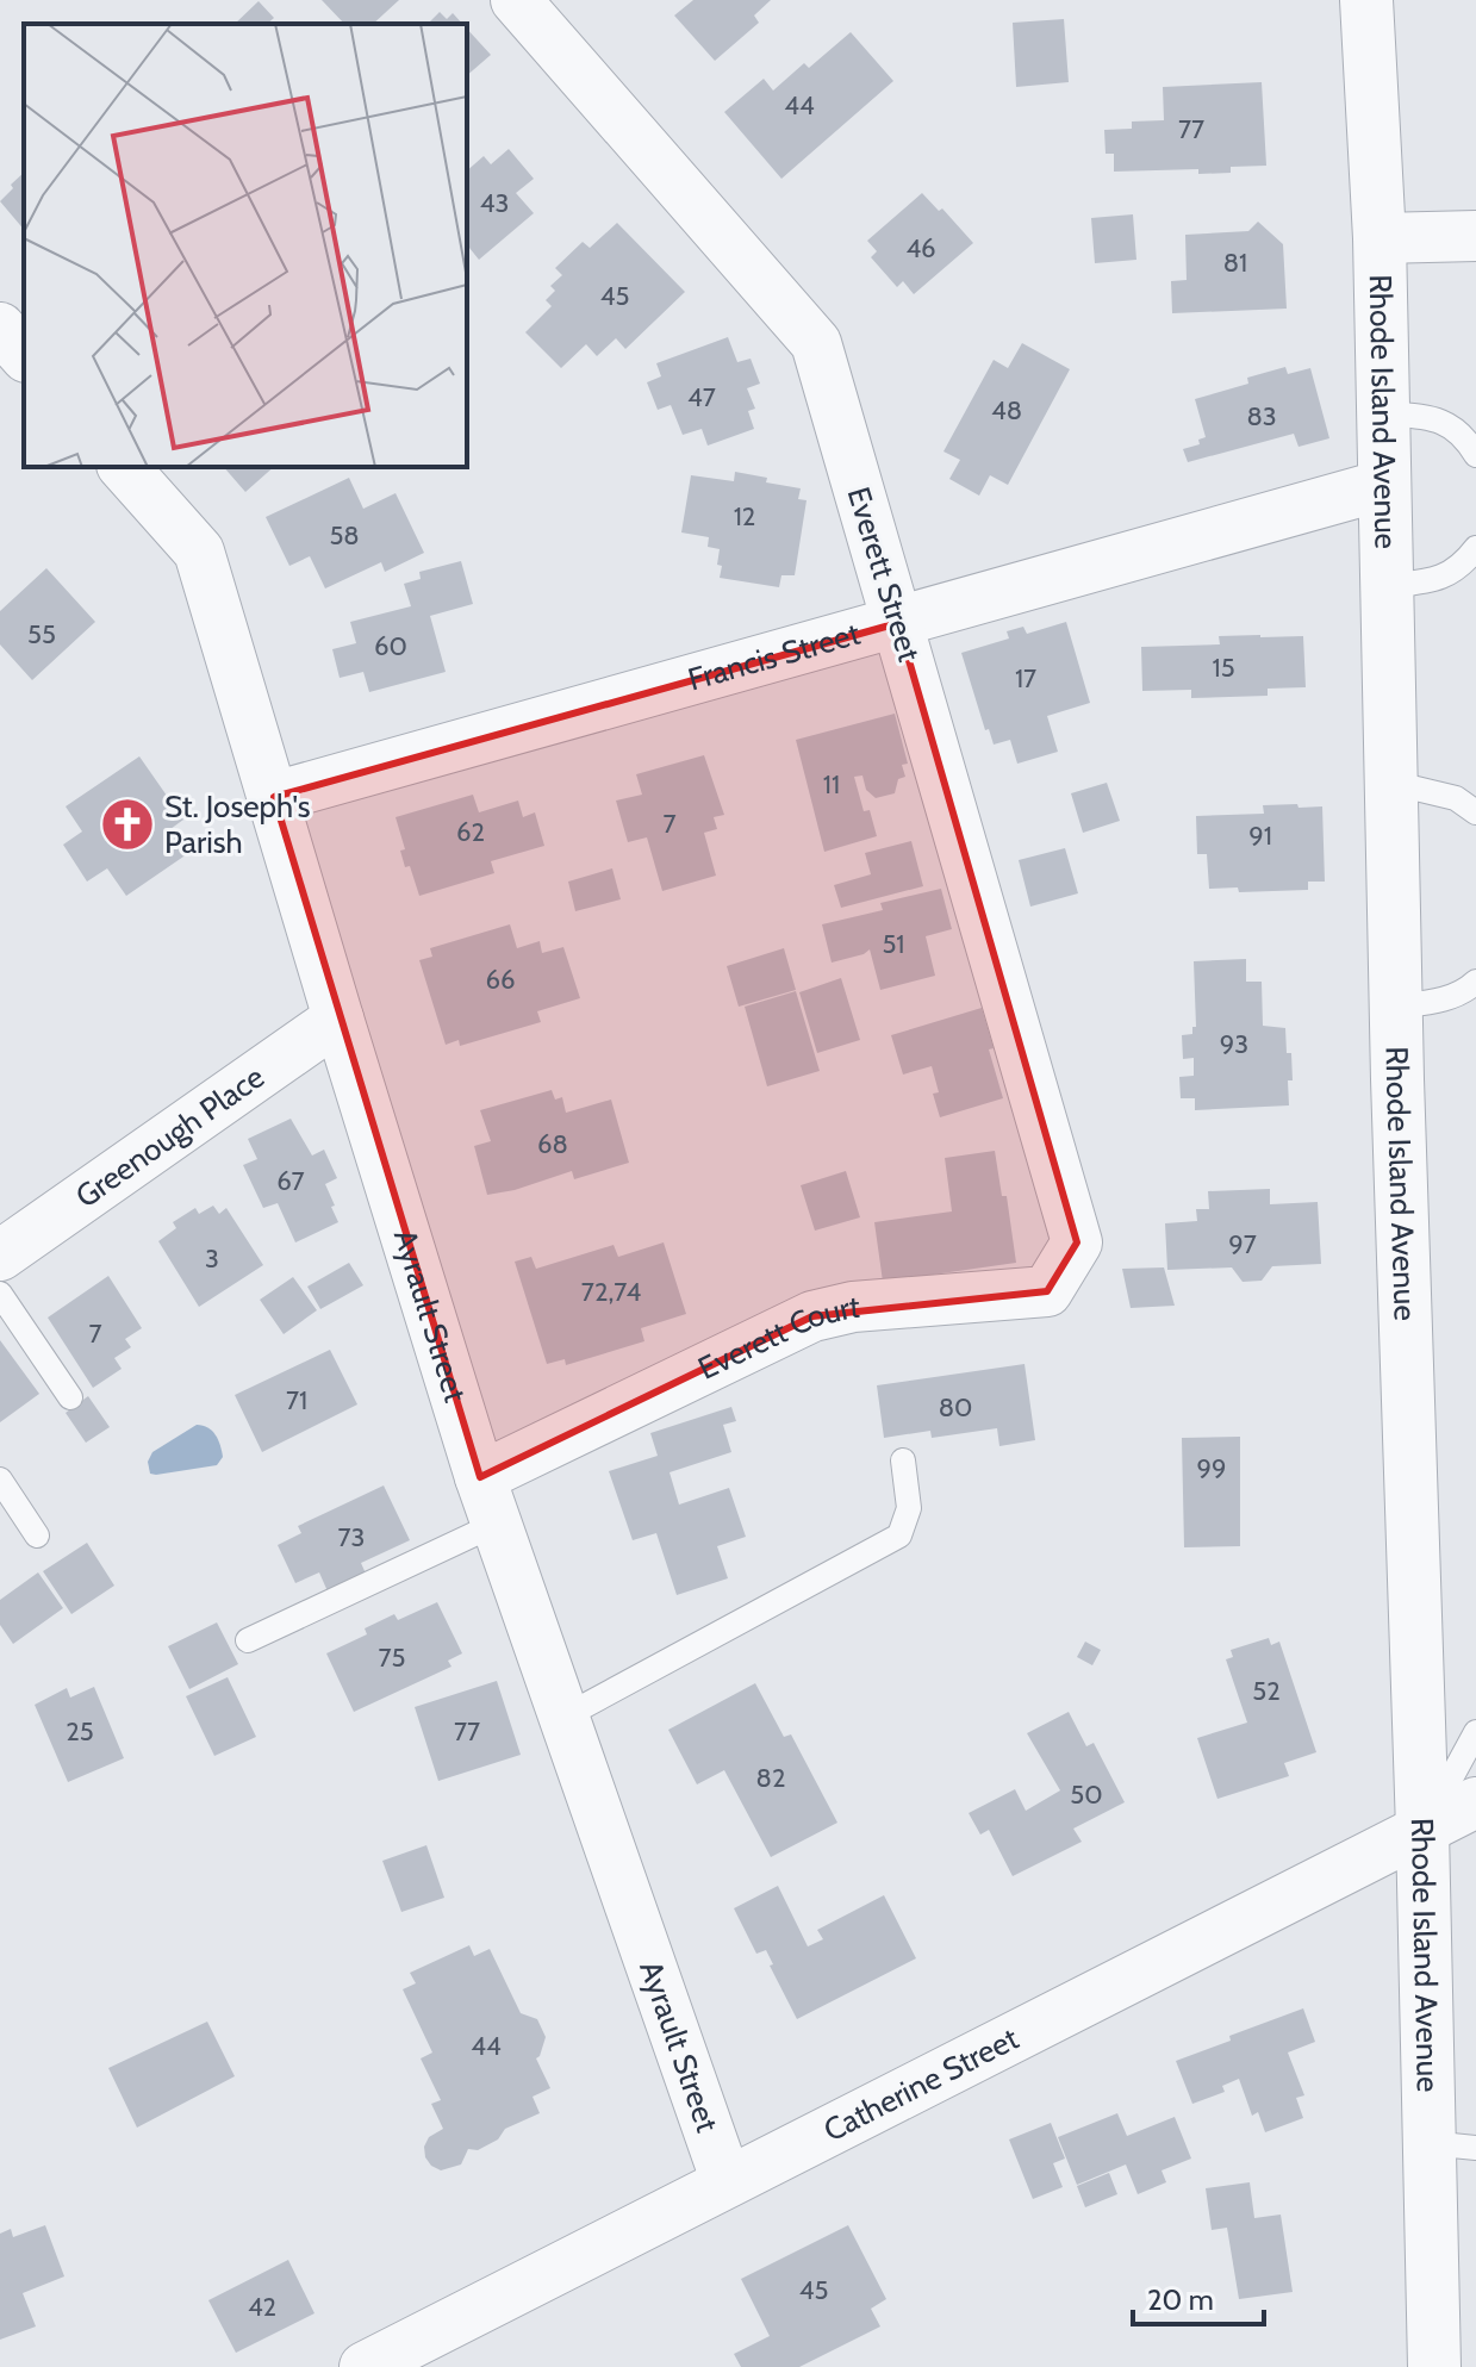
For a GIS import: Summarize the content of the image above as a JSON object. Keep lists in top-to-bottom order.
{
  "streets": {
    "street": [
      "Rhode Island Avenue",
      "Everett Street",
      "Francis Street",
      "Greenough Place",
      "Ayrault Street",
      "Everett Court",
      "Catherine Street"
    ]
  },
  "crossings": [
    ["Rhode Island Avenue", "Francis Street"],
    ["Rhode Island Avenue", "Catherine Street"],
    ["Everett Street", "Francis Street"],
    ["Everett Street", "Everett Court"],
    ["Francis Street", "Ayrault Street"],
    ["Greenough Place", "Ayrault Street"],
    ["Ayrault Street", "Everett Court"],
    ["Ayrault Street", "Catherine Street"]
  ],
  "places": {
    "church": ["St. Joseph's Parish"]
  },
  "house_numbers": [
    "44",
    "77",
    "43",
    "46",
    "81",
    "45",
    "47",
    "48",
    "83",
    "12",
    "58",
    "55",
    "60",
    "15",
    "17",
    "11",
    "7",
    "62",
    "91",
    "51",
    "66",
    "93",
    "68",
    "67",
    "97",
    "3",
    "72,74",
    "7",
    "71",
    "80",
    "99",
    "73",
    "75",
    "52",
    "25",
    "77",
    "82",
    "50",
    "44",
    "45",
    "42"
  ],
  "scale_bar": "20 m"
}
